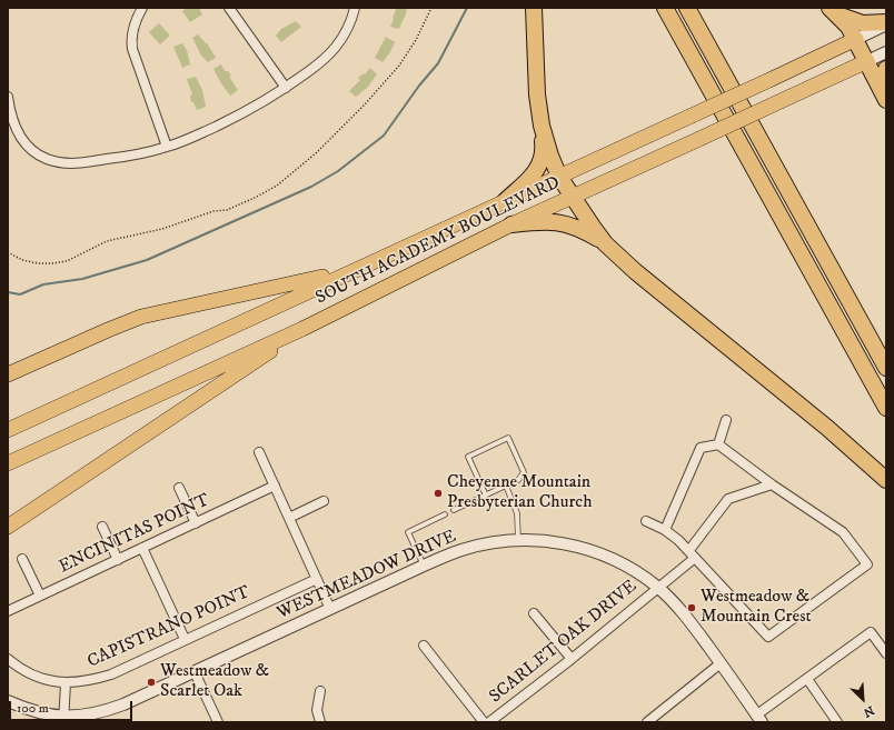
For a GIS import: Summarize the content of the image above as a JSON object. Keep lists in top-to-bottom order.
{
  "streets": {
    "highway": ["SOUTH ACADEMY BOULEVARD"],
    "street": [
      "ENCINITAS POINT",
      "WESTMEADOW DRIVE",
      "CAPISTRANO POINT",
      "SCARLET OAK DRIVE"
    ]
  },
  "crossings": [
    ["WESTMEADOW DRIVE", "SCARLET OAK DRIVE"]
  ],
  "places": ["Cheyenne Mountain Presbyterian Church", "Westmeadow & Mountain Crest", "Westmeadow & Scarlet Oak"],
  "scale_bar": "100 m",
  "north": "bottom right"
}
